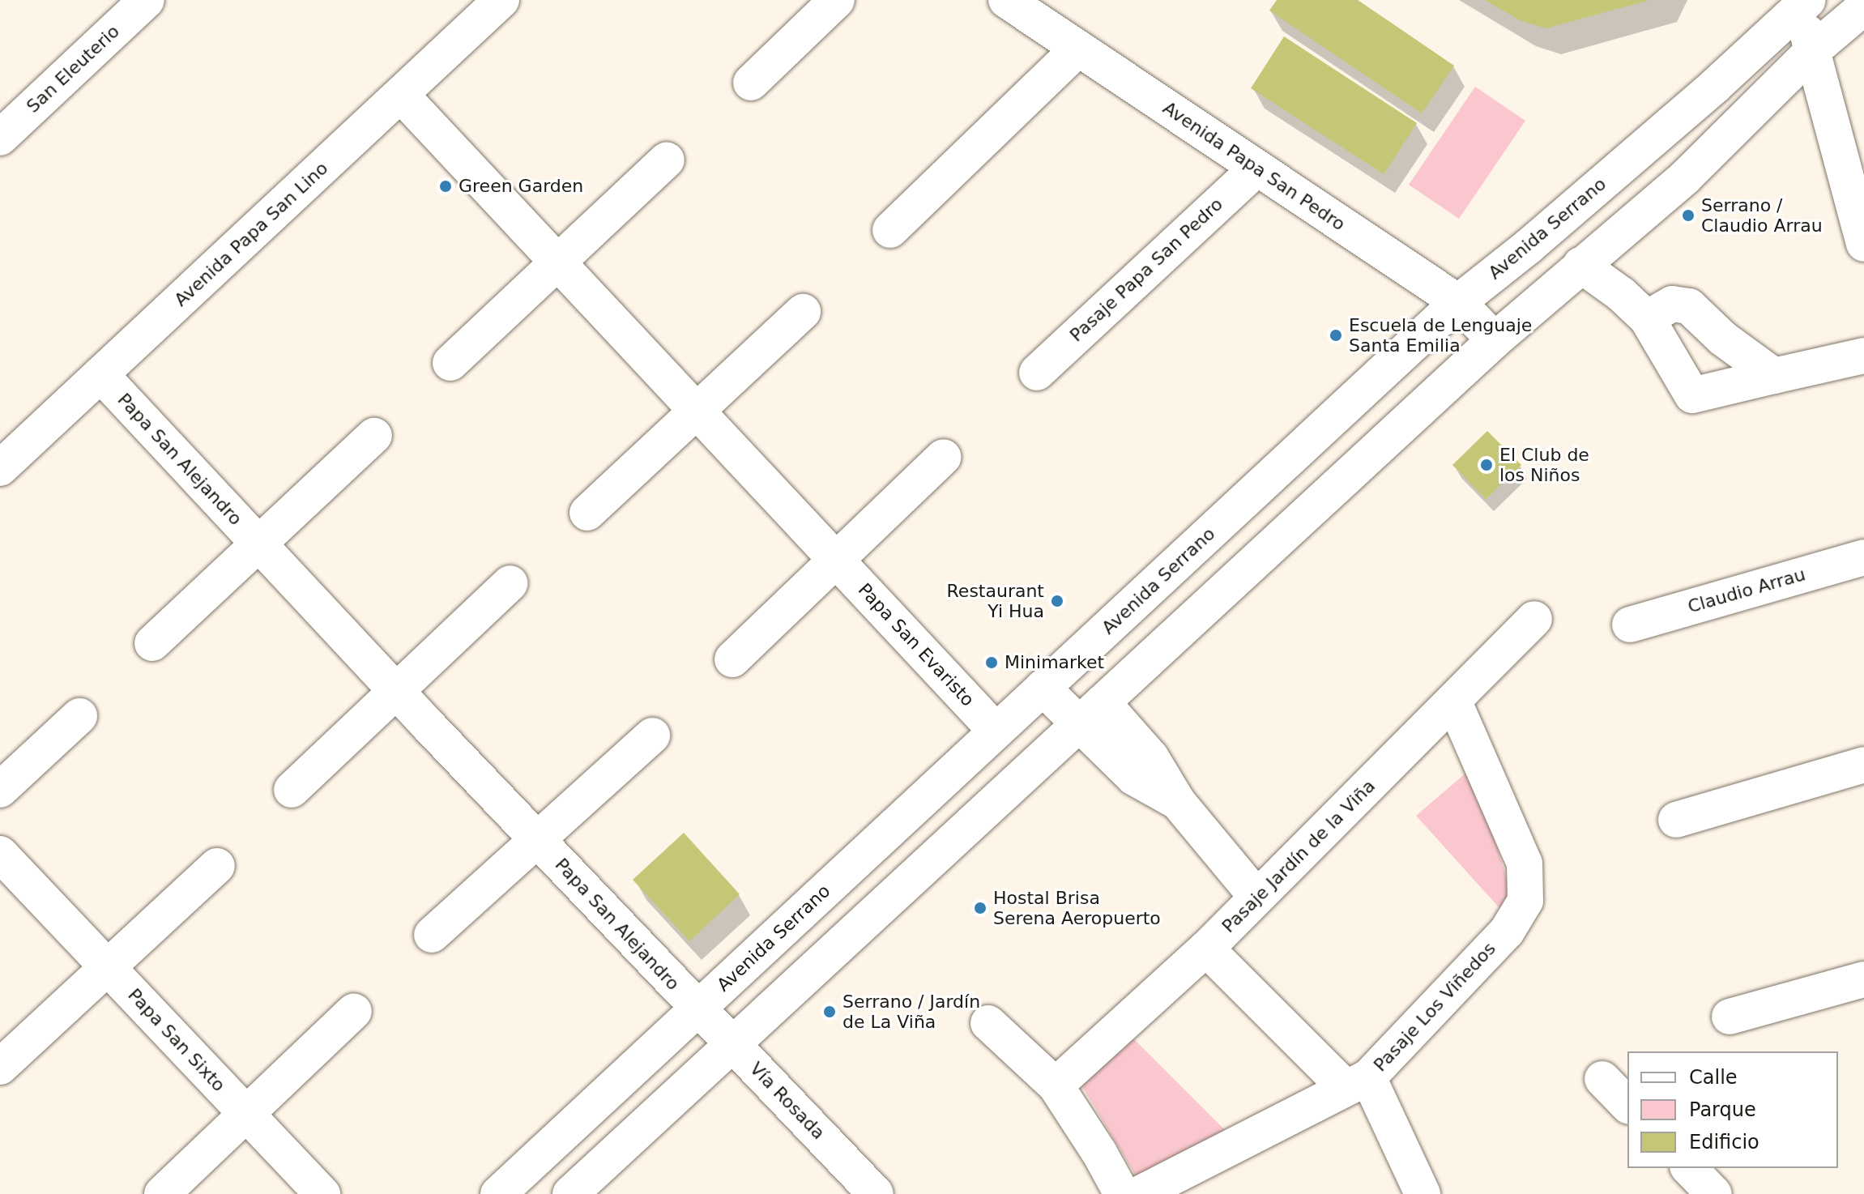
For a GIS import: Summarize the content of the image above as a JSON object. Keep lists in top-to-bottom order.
{
  "streets": {
    "street": [
      "San Eleuterio",
      "Avenida Papa San Pedro",
      "Avenida Serrano",
      "Avenida Papa San Lino",
      "Pasaje Papa San Pedro",
      "Papa San Alejandro",
      "Claudio Arrau",
      "Papa San Evaristo",
      "Pasaje Jardín de la Viña",
      "Pasaje Los Viñedos",
      "Papa San Sixto",
      "Vía Rosada"
    ]
  },
  "crossings": [
    ["Avenida Papa San Pedro", "Avenida Serrano"],
    ["Avenida Papa San Pedro", "Pasaje Papa San Pedro"],
    ["Avenida Serrano", "Papa San Alejandro"],
    ["Avenida Serrano", "Papa San Evaristo"],
    ["Avenida Serrano", "Vía Rosada"],
    ["Avenida Papa San Lino", "Papa San Alejandro"],
    ["Avenida Papa San Lino", "Papa San Evaristo"],
    ["Papa San Alejandro", "Vía Rosada"],
    ["Pasaje Jardín de la Viña", "Pasaje Los Viñedos"]
  ],
  "places": [
    "Green Garden",
    "Serrano / Claudio Arrau",
    "Escuela de Lenguaje Santa Emilia",
    "El Club de los Niños",
    "Restaurant Yi Hua",
    "Minimarket",
    "Hostal Brisa Serena Aeropuerto",
    "Serrano / Jardín de La Viña"
  ],
  "legend": ["Calle", "Parque", "Edificio"]
}
